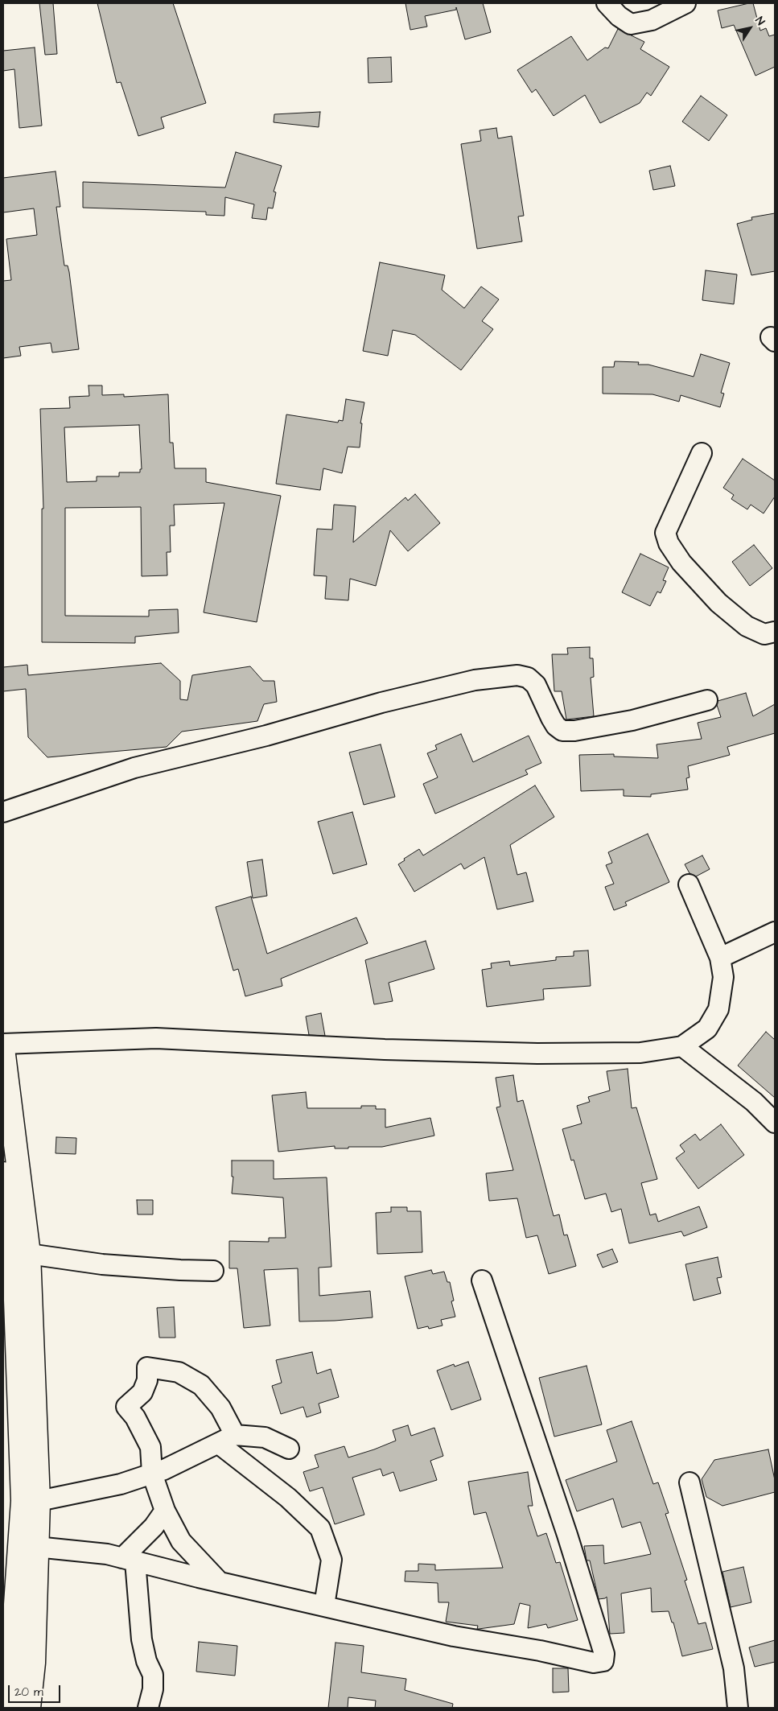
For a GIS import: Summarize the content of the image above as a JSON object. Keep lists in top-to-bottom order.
{
  "scale_bar": "20 m",
  "north": "top right"
}
